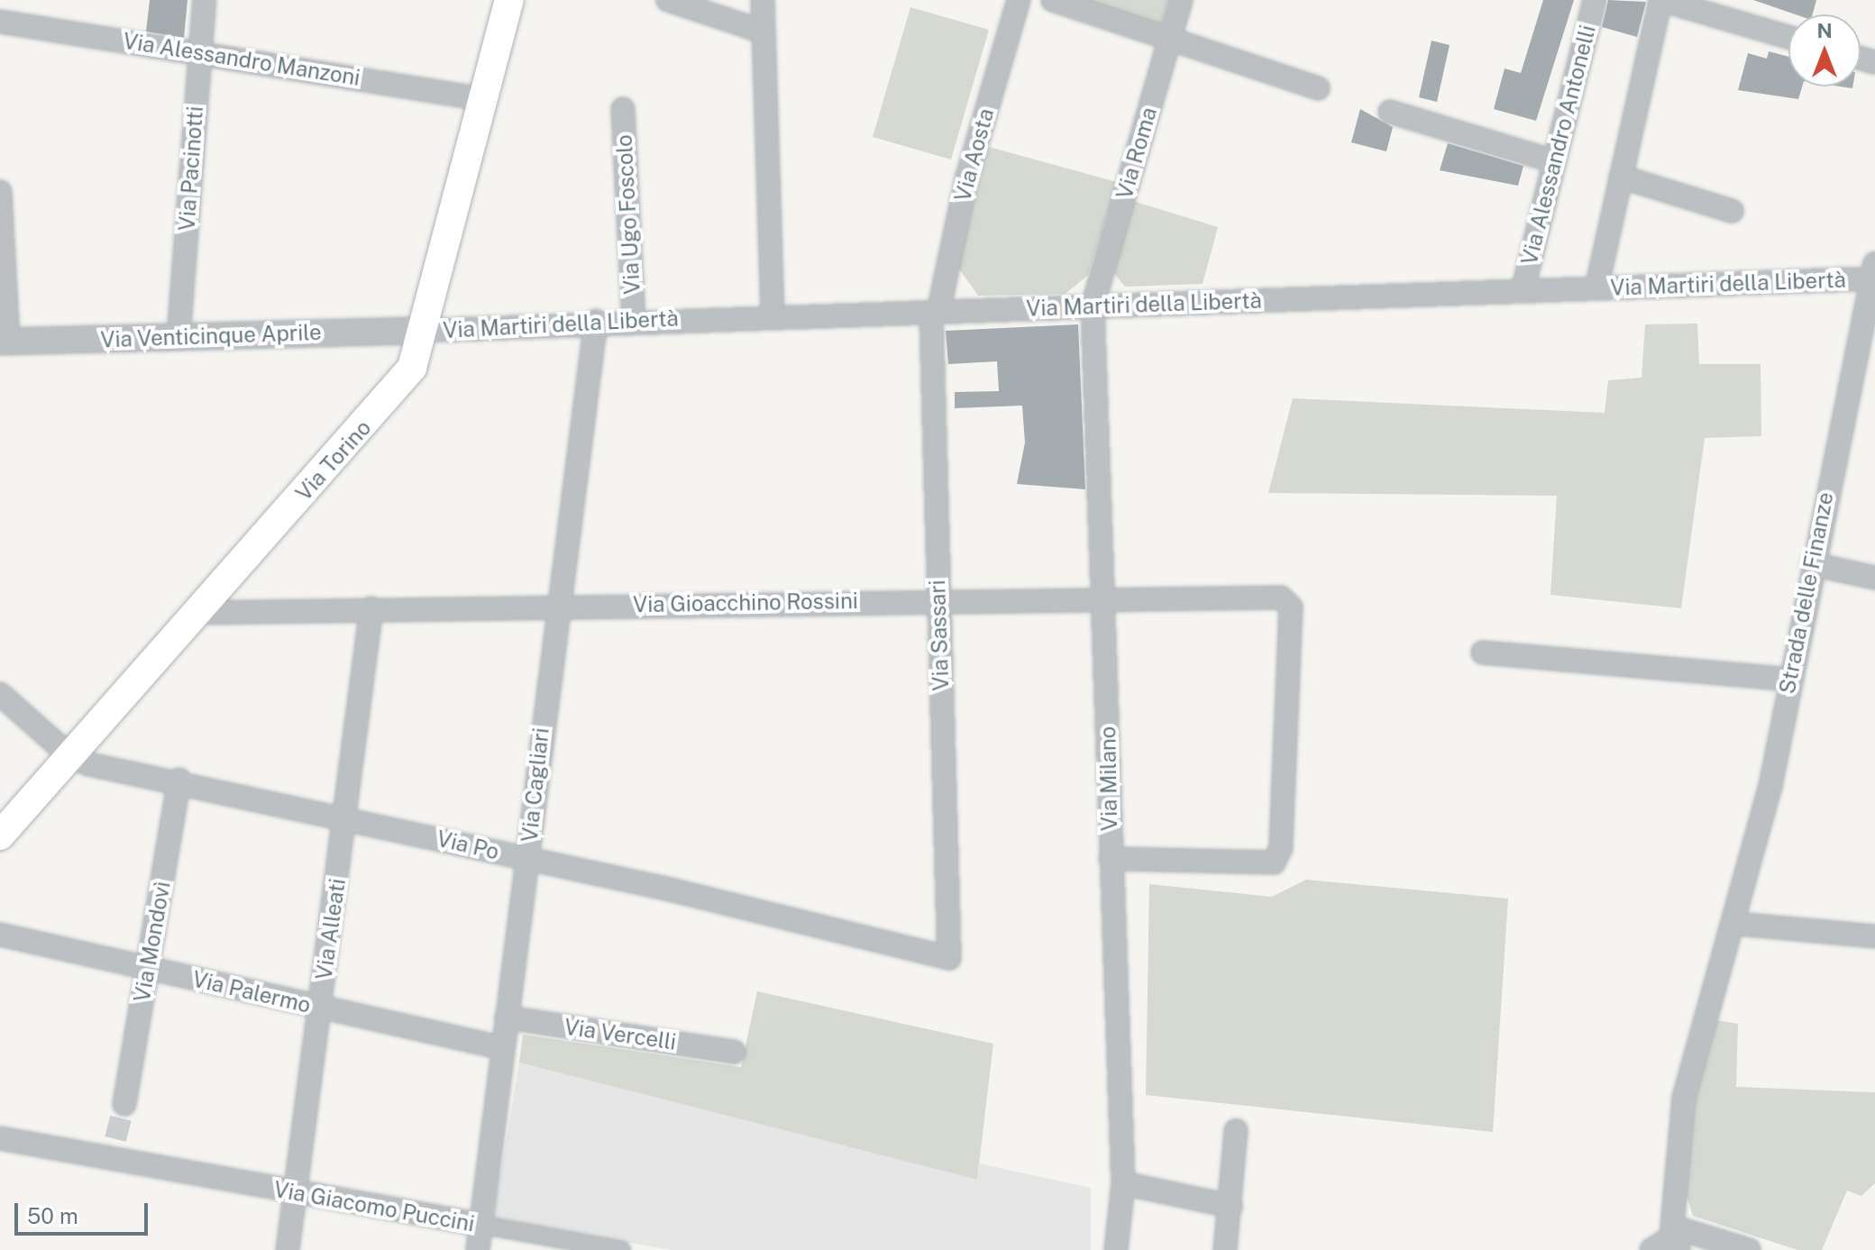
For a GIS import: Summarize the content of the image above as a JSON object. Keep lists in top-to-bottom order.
{
  "streets": {
    "main road": ["Via Torino"],
    "street": [
      "Via Alessandro Manzoni",
      "Via Alessandro Antonelli",
      "Via Roma",
      "Via Aosta",
      "Via Pacinotti",
      "Via Ugo Foscolo",
      "Via Martiri della Libertà",
      "Via Venticinque Aprile",
      "Strada delle Finanze",
      "Via Gioacchino Rossini",
      "Via Sassari",
      "Via Milano",
      "Via Cagliari",
      "Via Po",
      "Via Alleati",
      "Via Mondovì",
      "Via Palermo",
      "Via Vercelli",
      "Via Giacomo Puccini"
    ]
  },
  "crossings": [
    ["Via Alessandro Manzoni", "Via Pacinotti"],
    ["Via Alessandro Manzoni", "Via Torino"],
    ["Via Alessandro Antonelli", "Via Martiri della Libertà"],
    ["Via Roma", "Via Martiri della Libertà"],
    ["Via Roma", "Via Milano"],
    ["Via Aosta", "Via Martiri della Libertà"],
    ["Via Aosta", "Via Sassari"],
    ["Via Pacinotti", "Via Venticinque Aprile"],
    ["Via Ugo Foscolo", "Via Martiri della Libertà"],
    ["Via Martiri della Libertà", "Via Venticinque Aprile"],
    ["Via Martiri della Libertà", "Via Torino"],
    ["Via Martiri della Libertà", "Strada delle Finanze"],
    ["Via Martiri della Libertà", "Via Sassari"],
    ["Via Martiri della Libertà", "Via Milano"],
    ["Via Martiri della Libertà", "Via Cagliari"],
    ["Via Venticinque Aprile", "Via Torino"],
    ["Via Torino", "Via Gioacchino Rossini"],
    ["Via Torino", "Via Po"],
    ["Via Gioacchino Rossini", "Via Sassari"],
    ["Via Gioacchino Rossini", "Via Milano"],
    ["Via Gioacchino Rossini", "Via Cagliari"],
    ["Via Gioacchino Rossini", "Via Alleati"],
    ["Via Sassari", "Via Po"],
    ["Via Cagliari", "Via Po"],
    ["Via Cagliari", "Via Palermo"],
    ["Via Cagliari", "Via Vercelli"],
    ["Via Cagliari", "Via Giacomo Puccini"],
    ["Via Po", "Via Alleati"],
    ["Via Po", "Via Mondovì"],
    ["Via Alleati", "Via Palermo"],
    ["Via Alleati", "Via Giacomo Puccini"],
    ["Via Mondovì", "Via Palermo"]
  ],
  "scale_bar": "50 m",
  "north": "top"
}
